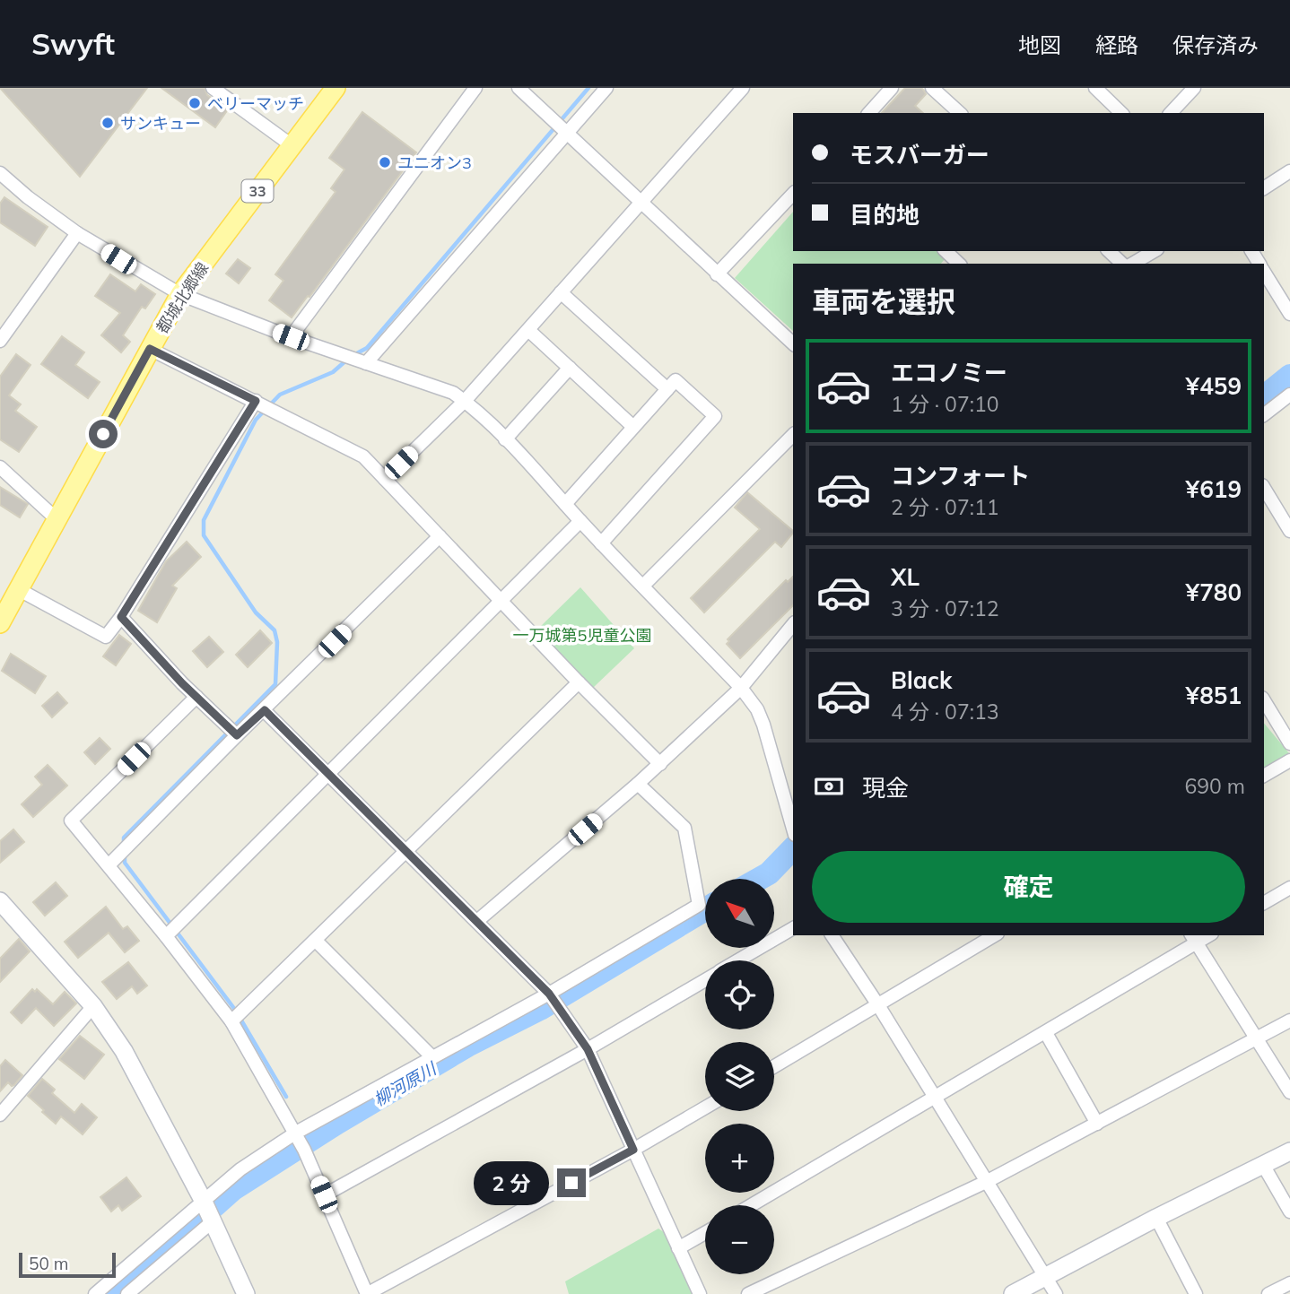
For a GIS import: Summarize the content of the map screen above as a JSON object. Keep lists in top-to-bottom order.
{
  "streets": {
    "main road": ["33", "都城北郷線"]
  },
  "water": ["柳河原川"],
  "parks": ["一万城第5児童公園"],
  "places": ["ベリーマッチ", "サンキュー", "ユニオン3"],
  "scale_bar": "50 m",
  "north": "top left",
  "page": {
    "header": "Swyft",
    "nav": ["地図", "経路", "保存済み"],
    "banner": ["モスバーガー", "目的地"],
    "heading": "車両を選択",
    "list": [
      {
        "name": "エコノミー",
        "note": "1 分 · 07:10",
        "value": "¥459"
      },
      {
        "name": "コンフォート",
        "note": "2 分 · 07:11",
        "value": "¥619"
      },
      {
        "name": "XL",
        "note": "3 分 · 07:12",
        "value": "¥780"
      },
      {
        "name": "Black",
        "note": "4 分 · 07:13",
        "value": "¥851"
      }
    ],
    "pay": ["現金", "690 m"],
    "buttons": "確定",
    "map_buttons": ["+", "−"],
    "bubble": "2 分",
    "scale": "50 m"
  }
}
